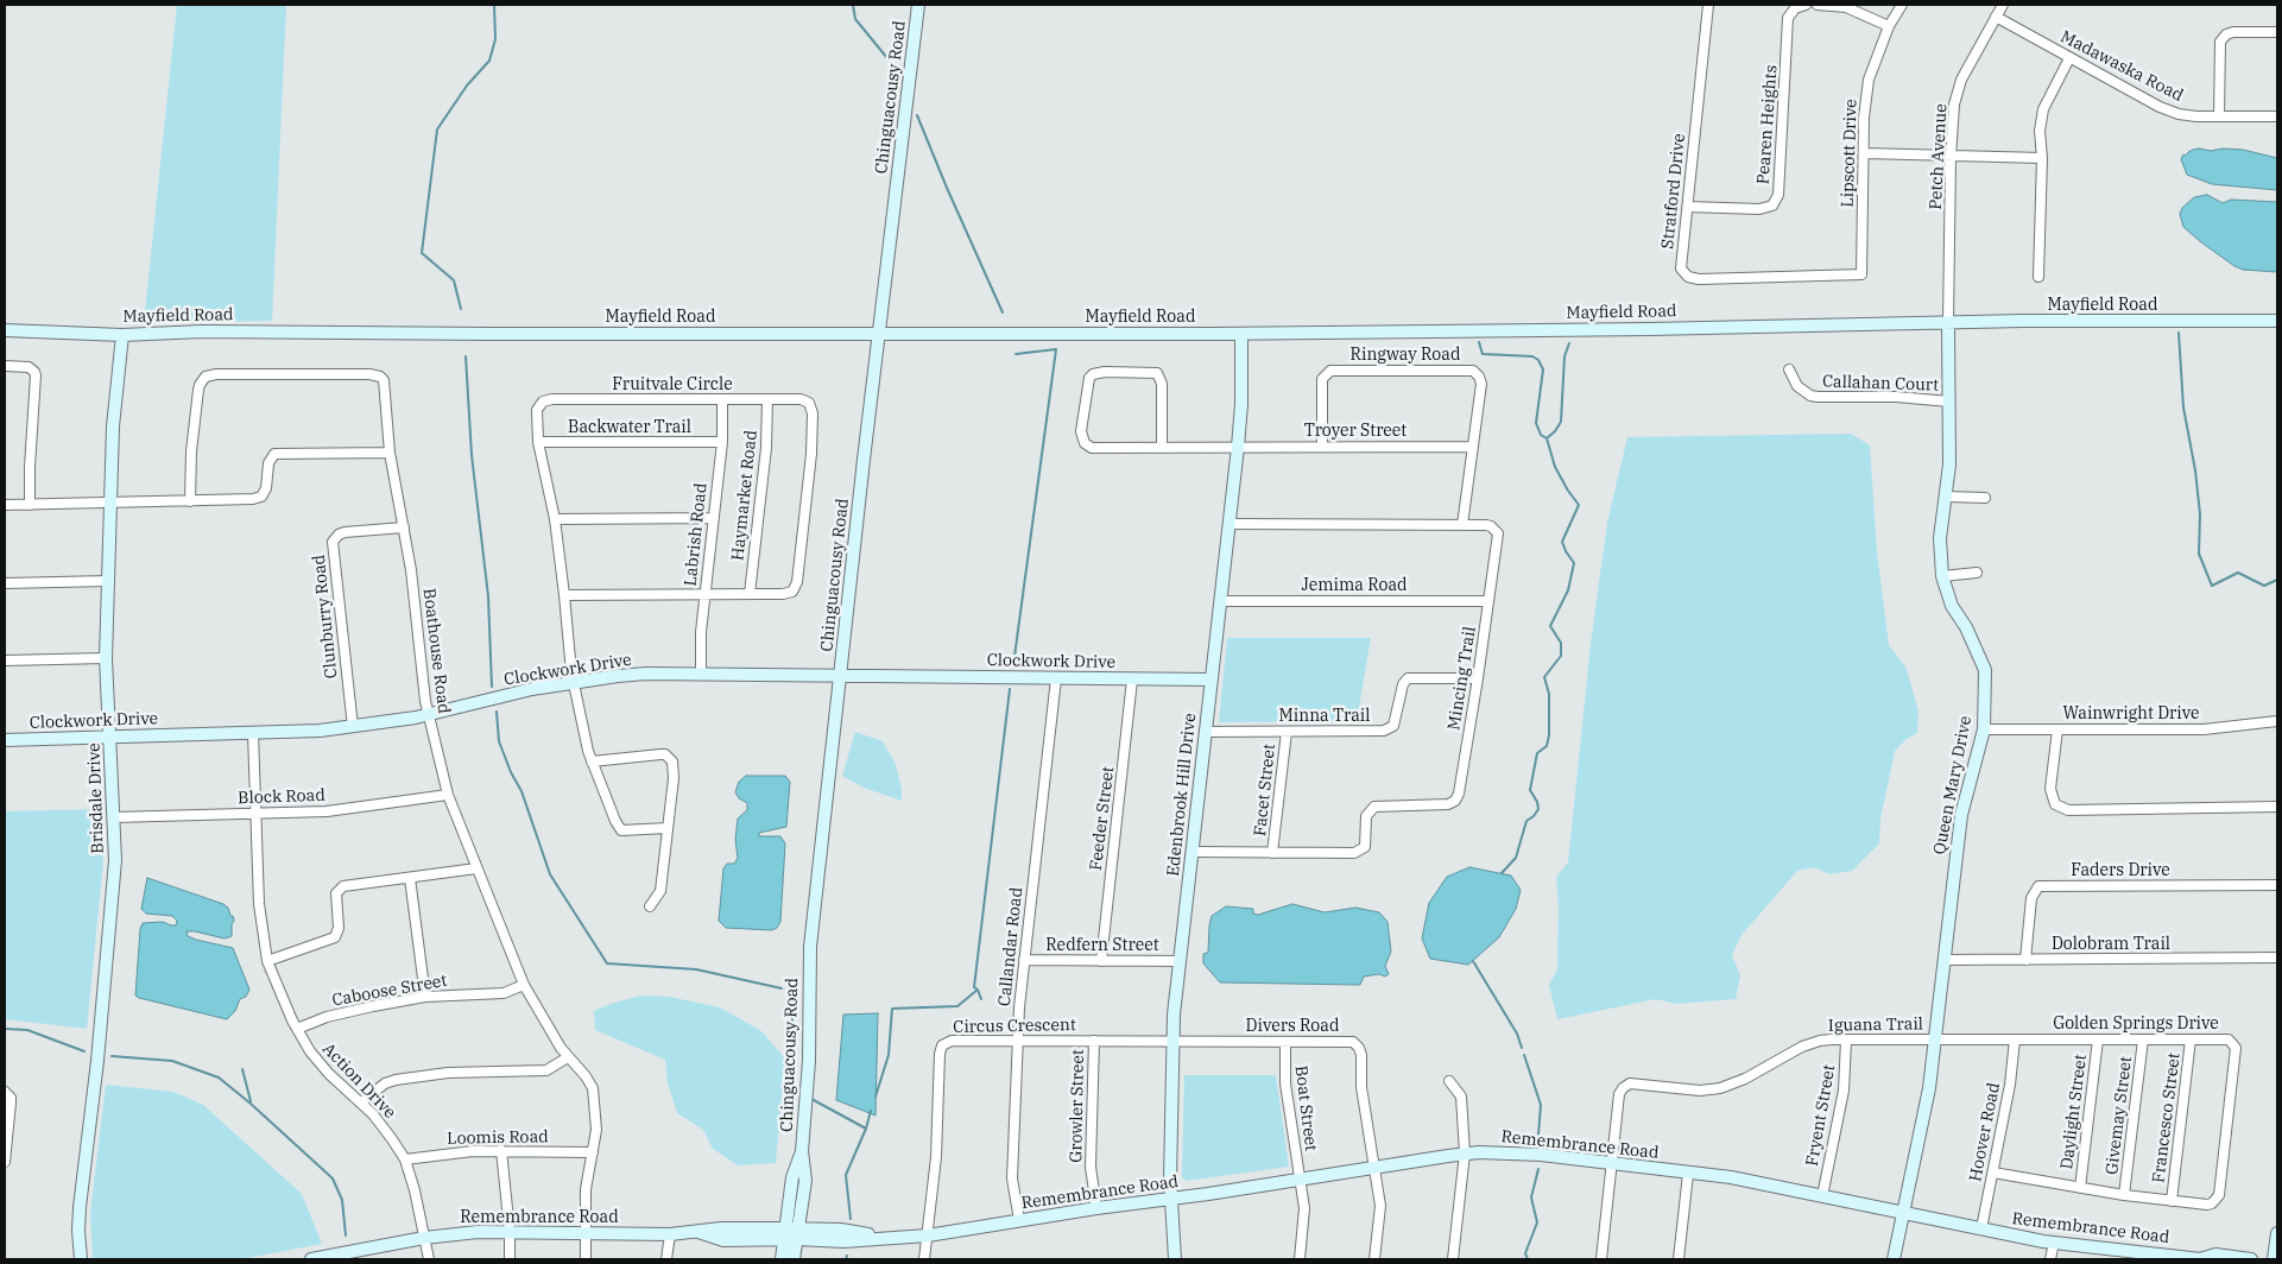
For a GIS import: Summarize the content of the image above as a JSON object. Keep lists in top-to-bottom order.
{
  "streets": {
    "street": [
      "Madawaska Road",
      "Chinguacousy Road",
      "Pearen Heights",
      "Lipscott Drive",
      "Petch Avenue",
      "Stratford Drive",
      "Mayfield Road",
      "Ringway Road",
      "Callahan Court",
      "Fruitvale Circle",
      "Backwater Trail",
      "Troyer Street",
      "Haymarket Road",
      "Labrish Road",
      "Jemima Road",
      "Clunburry Road",
      "Boathouse Road",
      "Clockwork Drive",
      "Mincing Trail",
      "Wainwright Drive",
      "Minna Trail",
      "Queen Mary Drive",
      "Facet Street",
      "Edenbrook Hill Drive",
      "Block Road",
      "Brisdale Drive",
      "Feeder Street",
      "Faders Drive",
      "Dolobram Trail",
      "Redfern Street",
      "Callandar Road",
      "Caboose Street",
      "Golden Springs Drive",
      "Iguana Trail",
      "Circus Crescent",
      "Divers Road",
      "Action Drive",
      "Growler Street",
      "Boat Street",
      "Daylight Street",
      "Fryent Street",
      "Givemay Street",
      "Francesco Street",
      "Hoover Road",
      "Loomis Road",
      "Remembrance Road"
    ]
  },
  "crossings": [
    ["Madawaska Road", "Petch Avenue"],
    ["Chinguacousy Road", "Mayfield Road"],
    ["Chinguacousy Road", "Clockwork Drive"],
    ["Chinguacousy Road", "Remembrance Road"],
    ["Pearen Heights", "Stratford Drive"],
    ["Lipscott Drive", "Stratford Drive"],
    ["Petch Avenue", "Mayfield Road"],
    ["Petch Avenue", "Queen Mary Drive"],
    ["Mayfield Road", "Queen Mary Drive"],
    ["Mayfield Road", "Edenbrook Hill Drive"],
    ["Mayfield Road", "Brisdale Drive"],
    ["Ringway Road", "Troyer Street"],
    ["Ringway Road", "Mincing Trail"],
    ["Callahan Court", "Queen Mary Drive"],
    ["Fruitvale Circle", "Backwater Trail"],
    ["Fruitvale Circle", "Haymarket Road"],
    ["Fruitvale Circle", "Labrish Road"],
    ["Fruitvale Circle", "Clockwork Drive"],
    ["Backwater Trail", "Labrish Road"],
    ["Troyer Street", "Edenbrook Hill Drive"],
    ["Labrish Road", "Clockwork Drive"],
    ["Jemima Road", "Mincing Trail"],
    ["Jemima Road", "Edenbrook Hill Drive"],
    ["Clunburry Road", "Boathouse Road"],
    ["Clunburry Road", "Clockwork Drive"],
    ["Boathouse Road", "Clockwork Drive"],
    ["Boathouse Road", "Block Road"],
    ["Boathouse Road", "Caboose Street"],
    ["Boathouse Road", "Loomis Road"],
    ["Boathouse Road", "Remembrance Road"],
    ["Clockwork Drive", "Edenbrook Hill Drive"],
    ["Clockwork Drive", "Brisdale Drive"],
    ["Clockwork Drive", "Feeder Street"],
    ["Clockwork Drive", "Callandar Road"],
    ["Clockwork Drive", "Action Drive"],
    ["Mincing Trail", "Minna Trail"],
    ["Mincing Trail", "Facet Street"],
    ["Mincing Trail", "Edenbrook Hill Drive"],
    ["Wainwright Drive", "Queen Mary Drive"],
    ["Minna Trail", "Facet Street"],
    ["Minna Trail", "Edenbrook Hill Drive"],
    ["Queen Mary Drive", "Dolobram Trail"],
    ["Queen Mary Drive", "Golden Springs Drive"],
    ["Queen Mary Drive", "Iguana Trail"],
    ["Queen Mary Drive", "Remembrance Road"],
    ["Edenbrook Hill Drive", "Redfern Street"],
    ["Edenbrook Hill Drive", "Circus Crescent"],
    ["Edenbrook Hill Drive", "Divers Road"],
    ["Edenbrook Hill Drive", "Remembrance Road"],
    ["Block Road", "Brisdale Drive"],
    ["Block Road", "Action Drive"],
    ["Feeder Street", "Redfern Street"],
    ["Faders Drive", "Dolobram Trail"],
    ["Redfern Street", "Callandar Road"],
    ["Callandar Road", "Circus Crescent"],
    ["Callandar Road", "Remembrance Road"],
    ["Caboose Street", "Action Drive"],
    ["Golden Springs Drive", "Iguana Trail"],
    ["Golden Springs Drive", "Daylight Street"],
    ["Golden Springs Drive", "Givemay Street"],
    ["Golden Springs Drive", "Francesco Street"],
    ["Golden Springs Drive", "Hoover Road"],
    ["Iguana Trail", "Fryent Street"],
    ["Iguana Trail", "Remembrance Road"],
    ["Circus Crescent", "Divers Road"],
    ["Circus Crescent", "Growler Street"],
    ["Circus Crescent", "Remembrance Road"],
    ["Divers Road", "Boat Street"],
    ["Divers Road", "Remembrance Road"],
    ["Action Drive", "Loomis Road"],
    ["Action Drive", "Remembrance Road"],
    ["Growler Street", "Remembrance Road"],
    ["Boat Street", "Remembrance Road"],
    ["Fryent Street", "Remembrance Road"],
    ["Hoover Road", "Remembrance Road"]
  ]
}
